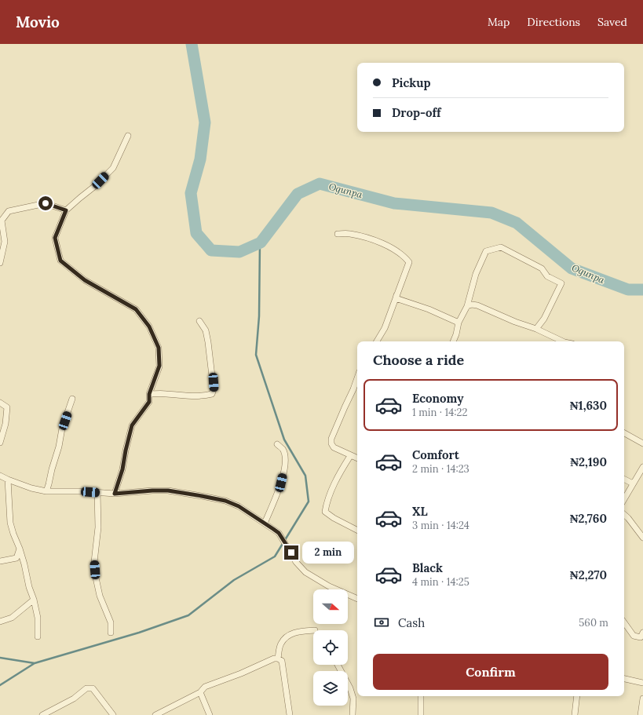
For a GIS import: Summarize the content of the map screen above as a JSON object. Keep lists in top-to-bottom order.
{
  "water": ["Ogunpa"],
  "north": "right",
  "page": {
    "header": "Movio",
    "nav": ["Map", "Directions", "Saved"],
    "banner": ["Pickup", "Drop-off"],
    "heading": "Choose a ride",
    "list": [
      {
        "name": "Economy",
        "note": "1 min · 14:22",
        "value": "₦1,630"
      },
      {
        "name": "Comfort",
        "note": "2 min · 14:23",
        "value": "₦2,190"
      },
      {
        "name": "XL",
        "note": "3 min · 14:24",
        "value": "₦2,760"
      },
      {
        "name": "Black",
        "note": "4 min · 14:25",
        "value": "₦2,270"
      }
    ],
    "bubble": "2 min",
    "pay": ["Cash", "560 m"],
    "buttons": "Confirm"
  }
}
